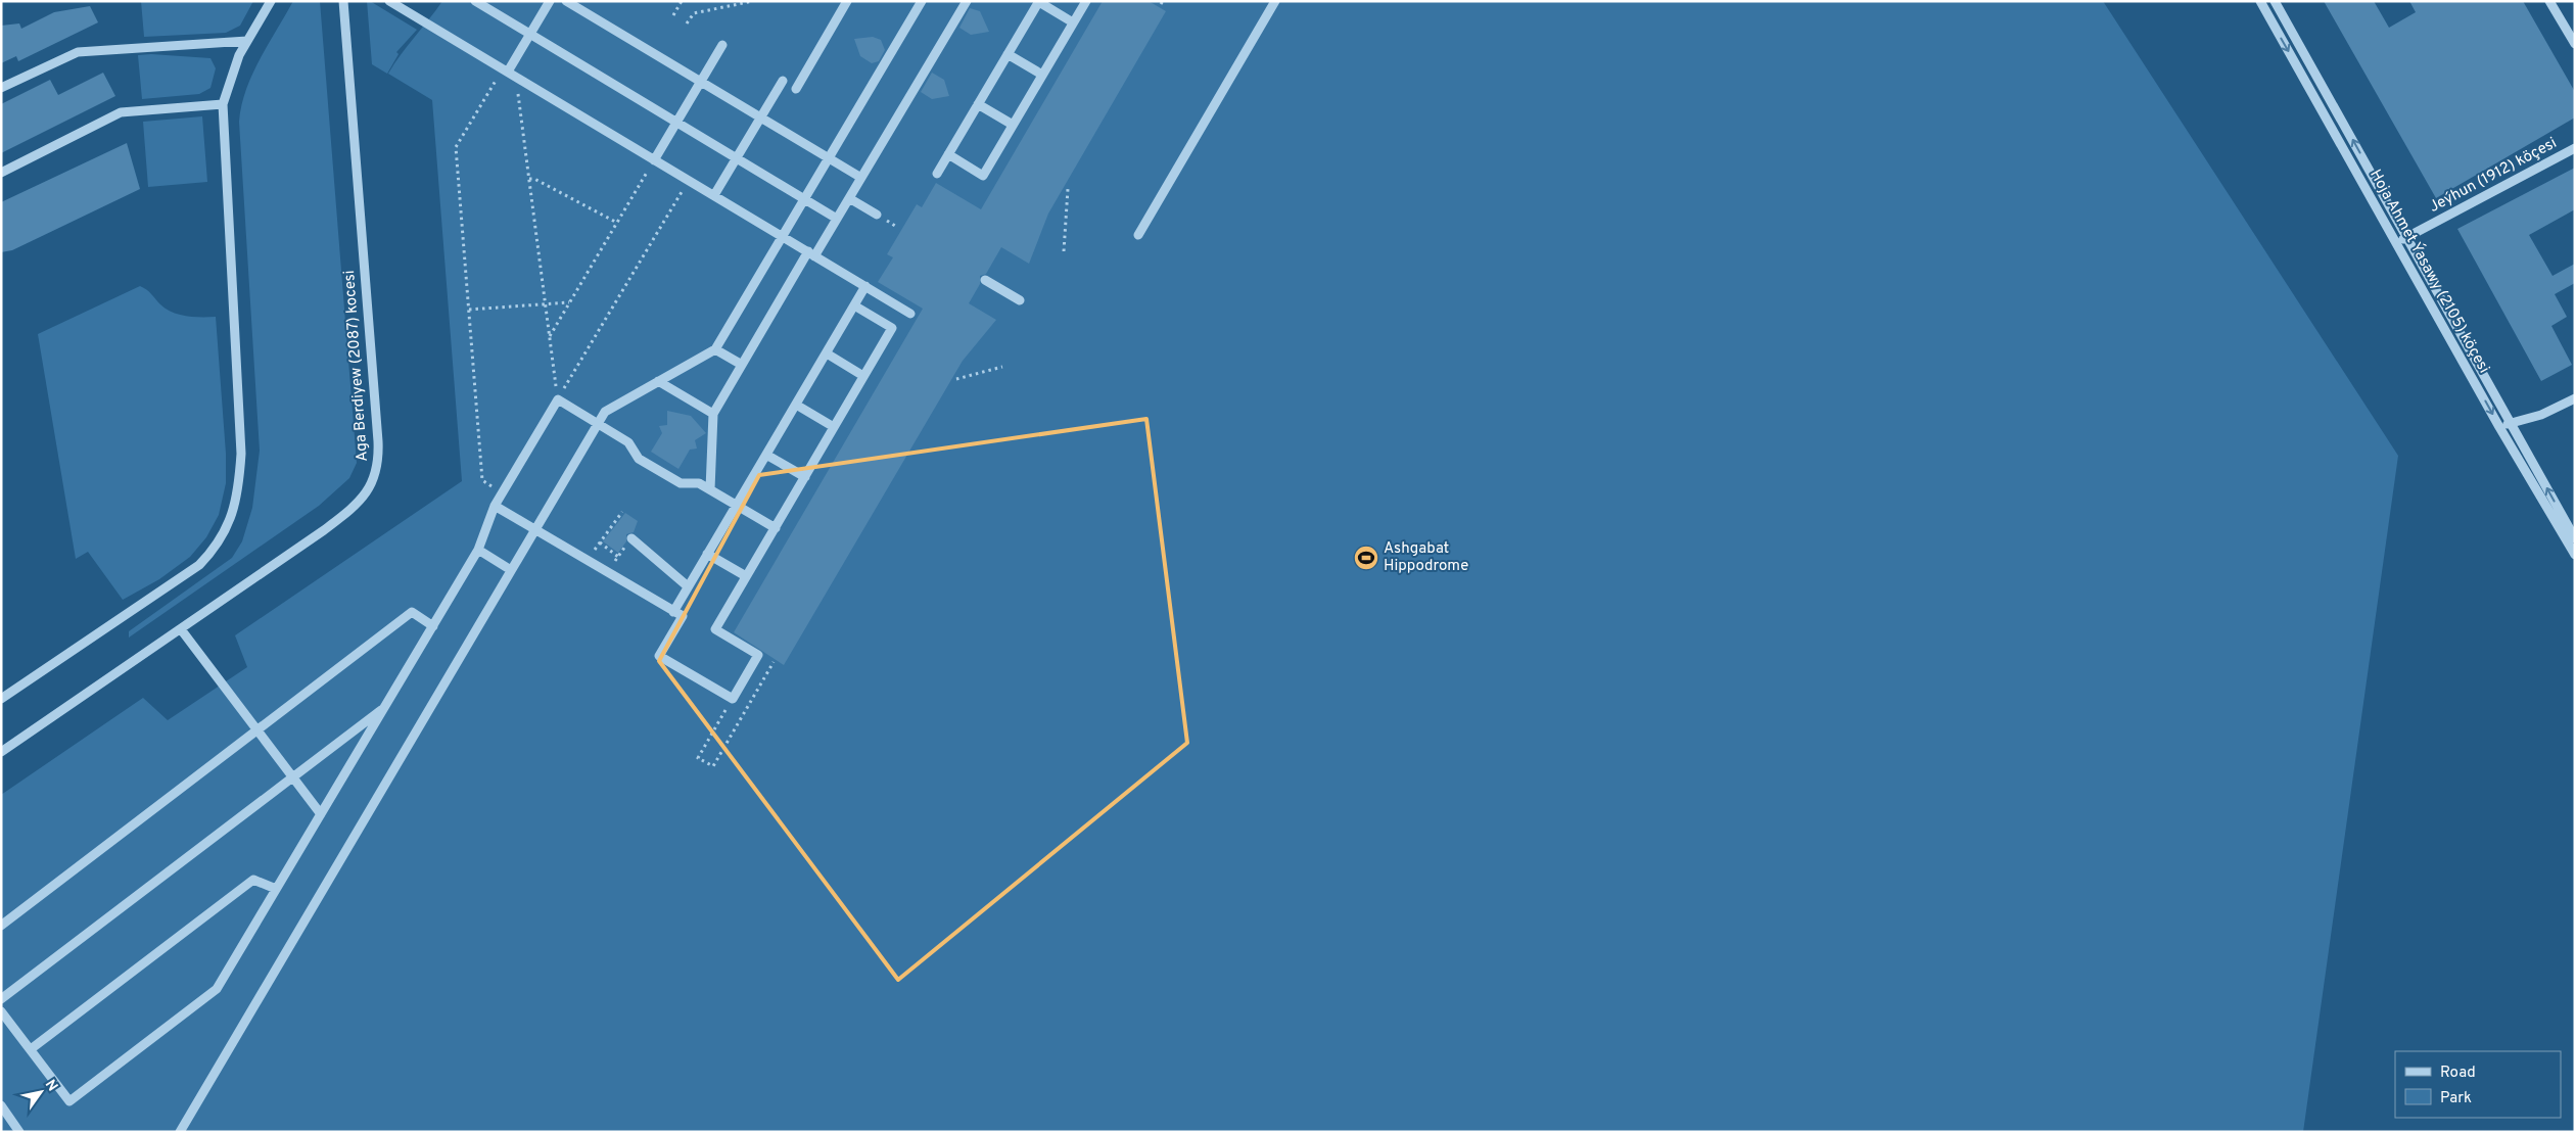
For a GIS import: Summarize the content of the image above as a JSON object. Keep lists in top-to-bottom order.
{
  "streets": {
    "street": ["Jeýhun (1912) köçesi", "Hoja Ahmet Ýasawy (2105) köçesi", "Aga Berdiyew (2087) kocesi"]
  },
  "crossings": [
    ["Jeýhun (1912) köçesi", "Hoja Ahmet Ýasawy (2105) köçesi"]
  ],
  "places": {
    "sports": ["Ashgabat Hippodrome"]
  },
  "legend": ["Road", "Park"],
  "north": "top right"
}
